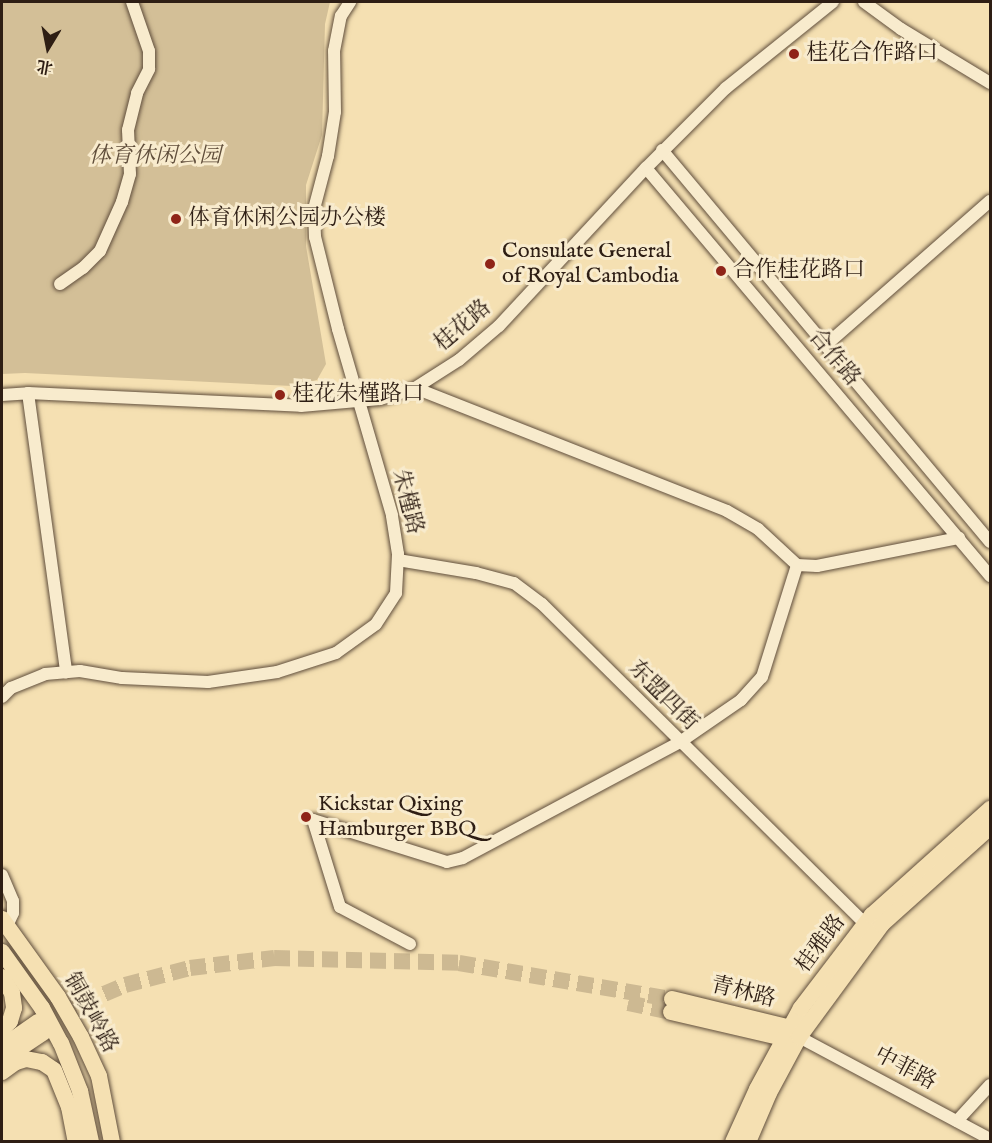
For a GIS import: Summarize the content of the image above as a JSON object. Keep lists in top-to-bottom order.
{
  "streets": {
    "main road": ["桂雅路", "青林路", "铜鼓岭路"],
    "street": [
      "桂花路",
      "合作路",
      "朱槿路",
      "东盟四街",
      "中菲路"
    ]
  },
  "crossings": [
    ["桂花路", "合作路"],
    ["桂花路", "朱槿路"],
    ["朱槿路", "东盟四街"],
    ["东盟四街", "桂雅路"],
    ["桂雅路", "青林路"],
    ["桂雅路", "中菲路"],
    ["青林路", "中菲路"]
  ],
  "parks": ["体育休闲公园"],
  "places": [
    "桂花合作路口",
    "体育休闲公园办公楼",
    "Consulate General of Royal Cambodia",
    "合作桂花路口",
    "桂花朱槿路口",
    "Kickstar Qixing Hamburger BBQ"
  ],
  "north": "bottom"
}
